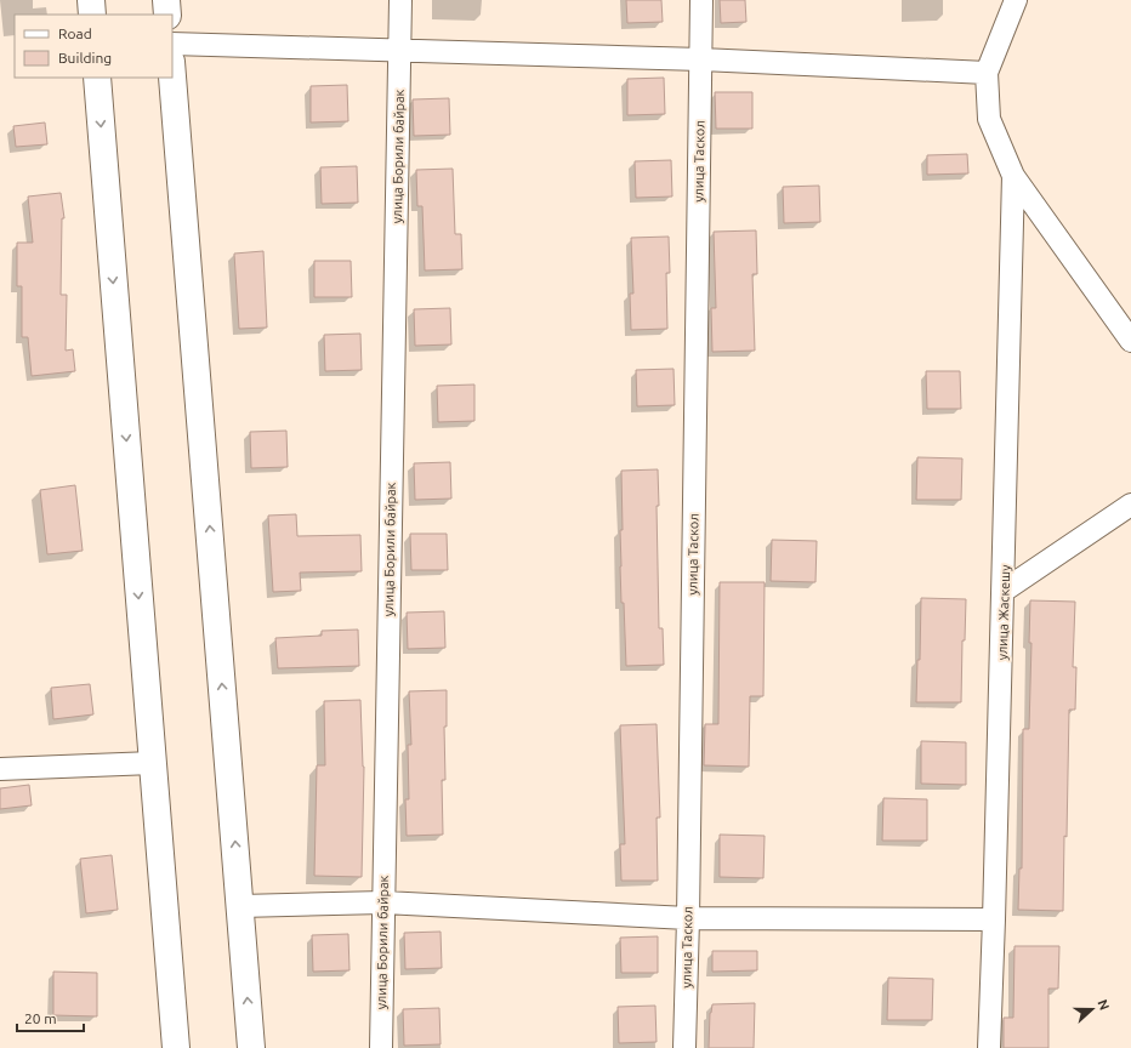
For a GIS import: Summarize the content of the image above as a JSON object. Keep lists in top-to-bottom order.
{
  "streets": {
    "street": ["улица Борили байрак", "улица Таскол", "улица Жаскешу"]
  },
  "legend": ["Road", "Building"],
  "scale_bar": "20 m",
  "north": "right"
}
